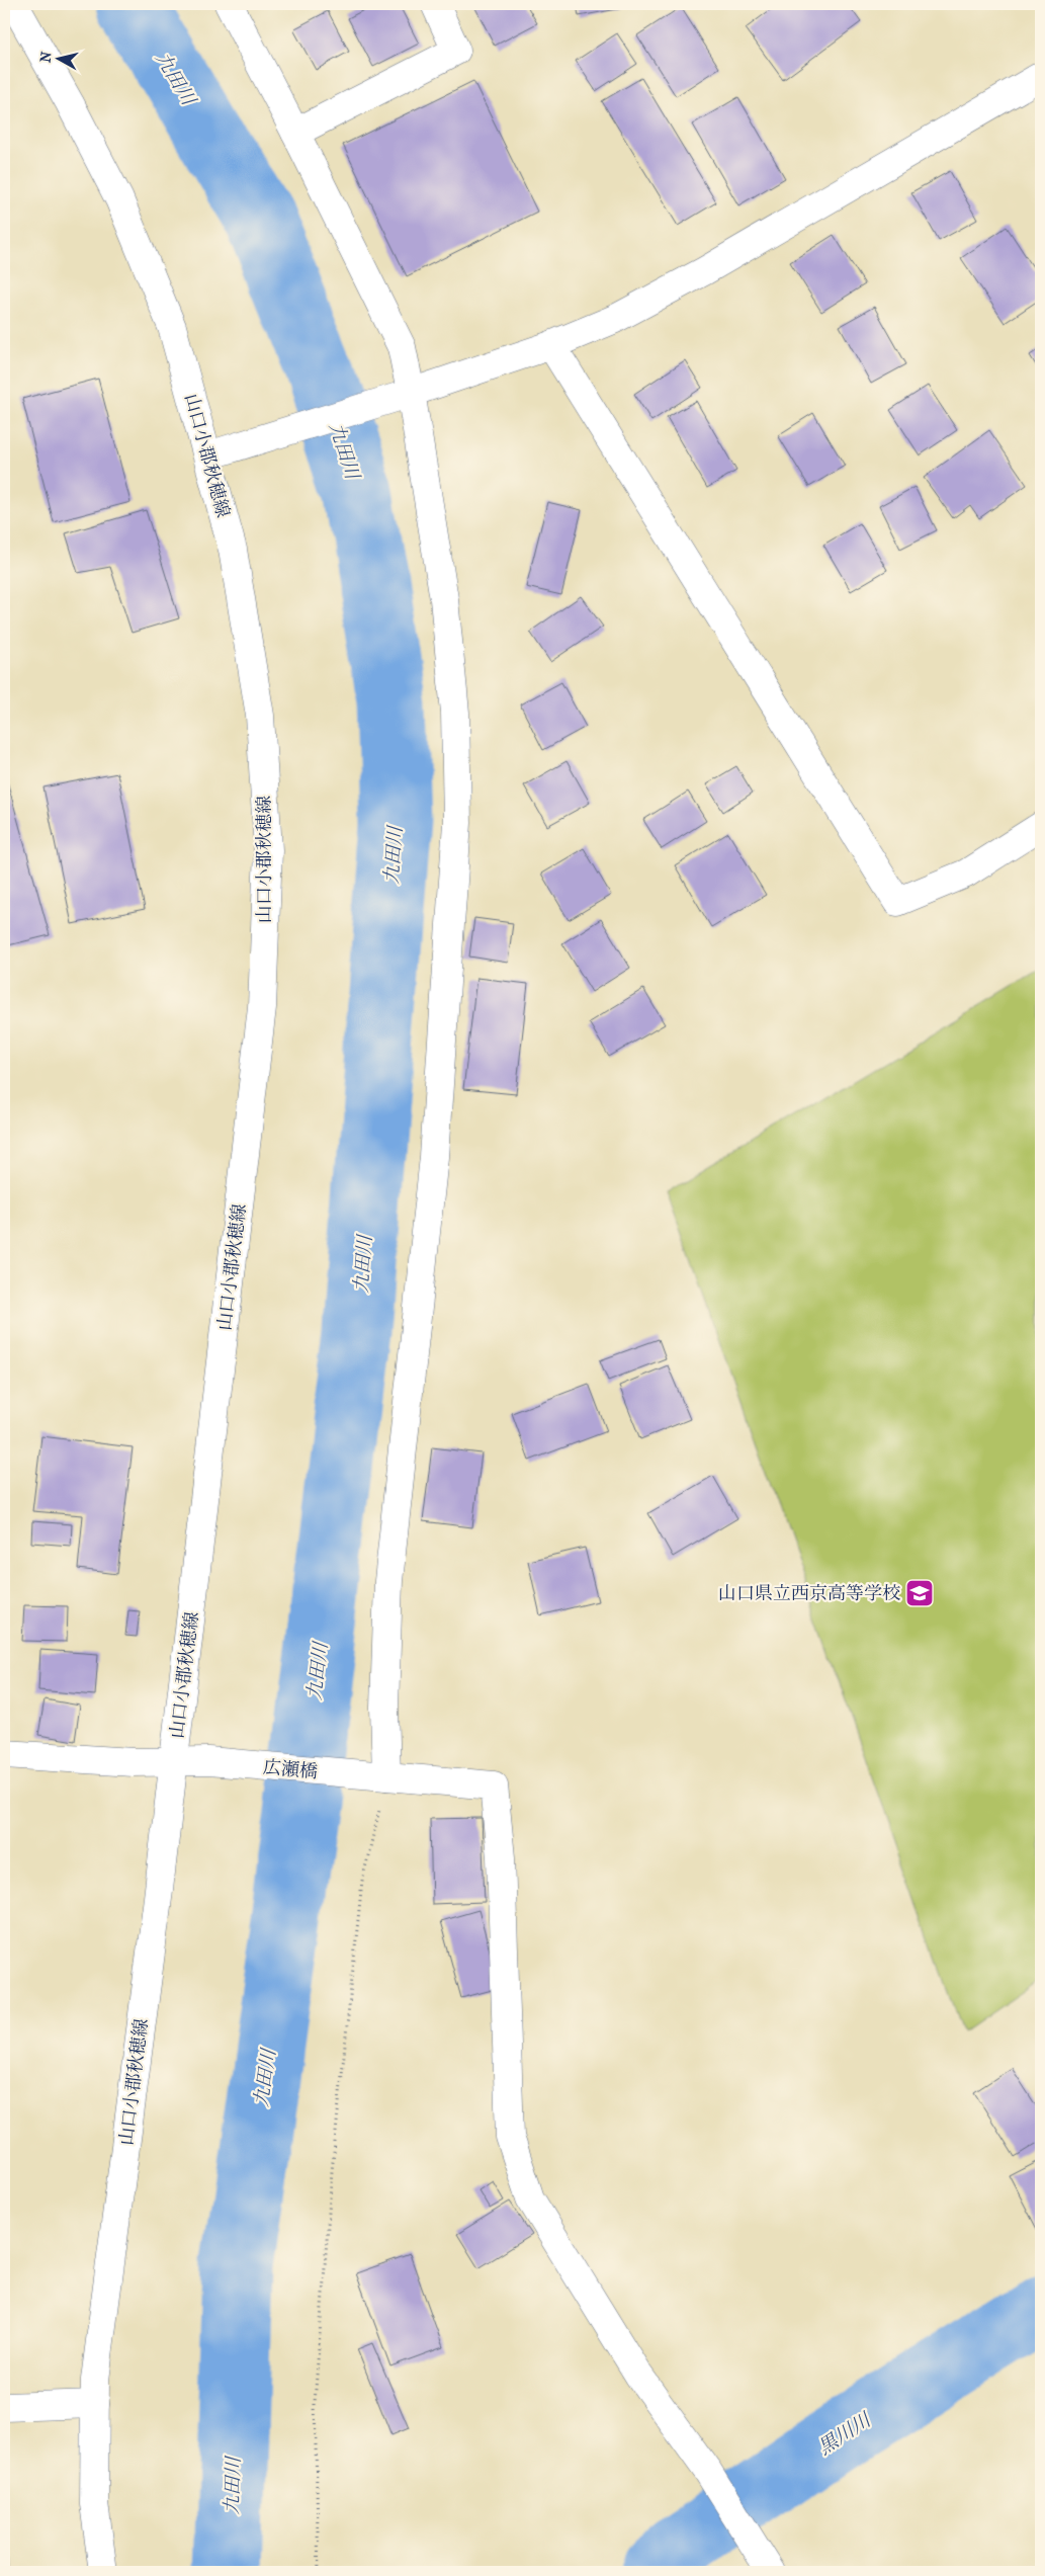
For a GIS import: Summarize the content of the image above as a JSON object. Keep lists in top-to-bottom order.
{
  "streets": {
    "street": ["山口小郡秋穂線", "広瀬橋"]
  },
  "crossings": [
    ["山口小郡秋穂線", "広瀬橋"]
  ],
  "water": ["九田川", "黒川川"],
  "places": {
    "school or university": ["山口県立西京高等学校"]
  },
  "north": "left"
}
